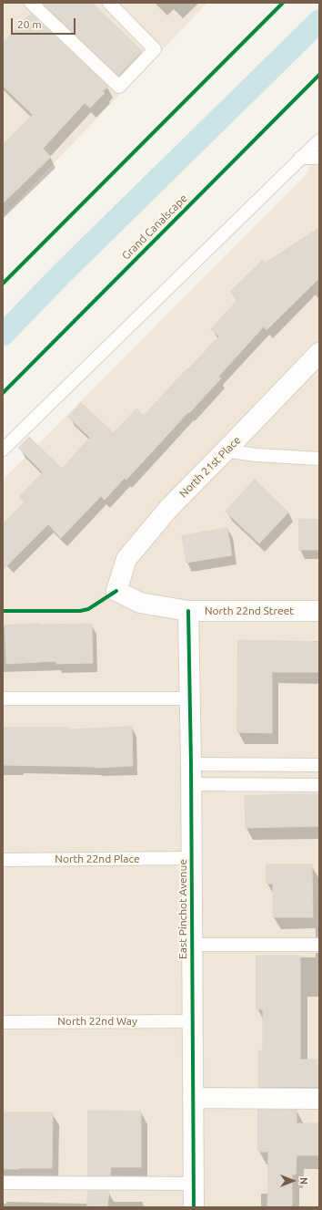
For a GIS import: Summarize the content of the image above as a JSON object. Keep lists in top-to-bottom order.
{
  "streets": {
    "street": ["North 21st Place", "North 22nd Street", "East Pinchot Avenue"],
    "lane": ["North 22nd Place", "North 22nd Way"],
    "cycle path": ["Grand Canalscape"]
  },
  "crossings": [
    ["North 21st Place", "North 22nd Street"],
    ["North 22nd Street", "East Pinchot Avenue"],
    ["North 22nd Place", "East Pinchot Avenue"],
    ["East Pinchot Avenue", "North 22nd Way"]
  ],
  "scale_bar": "20 m",
  "north": "right"
}
